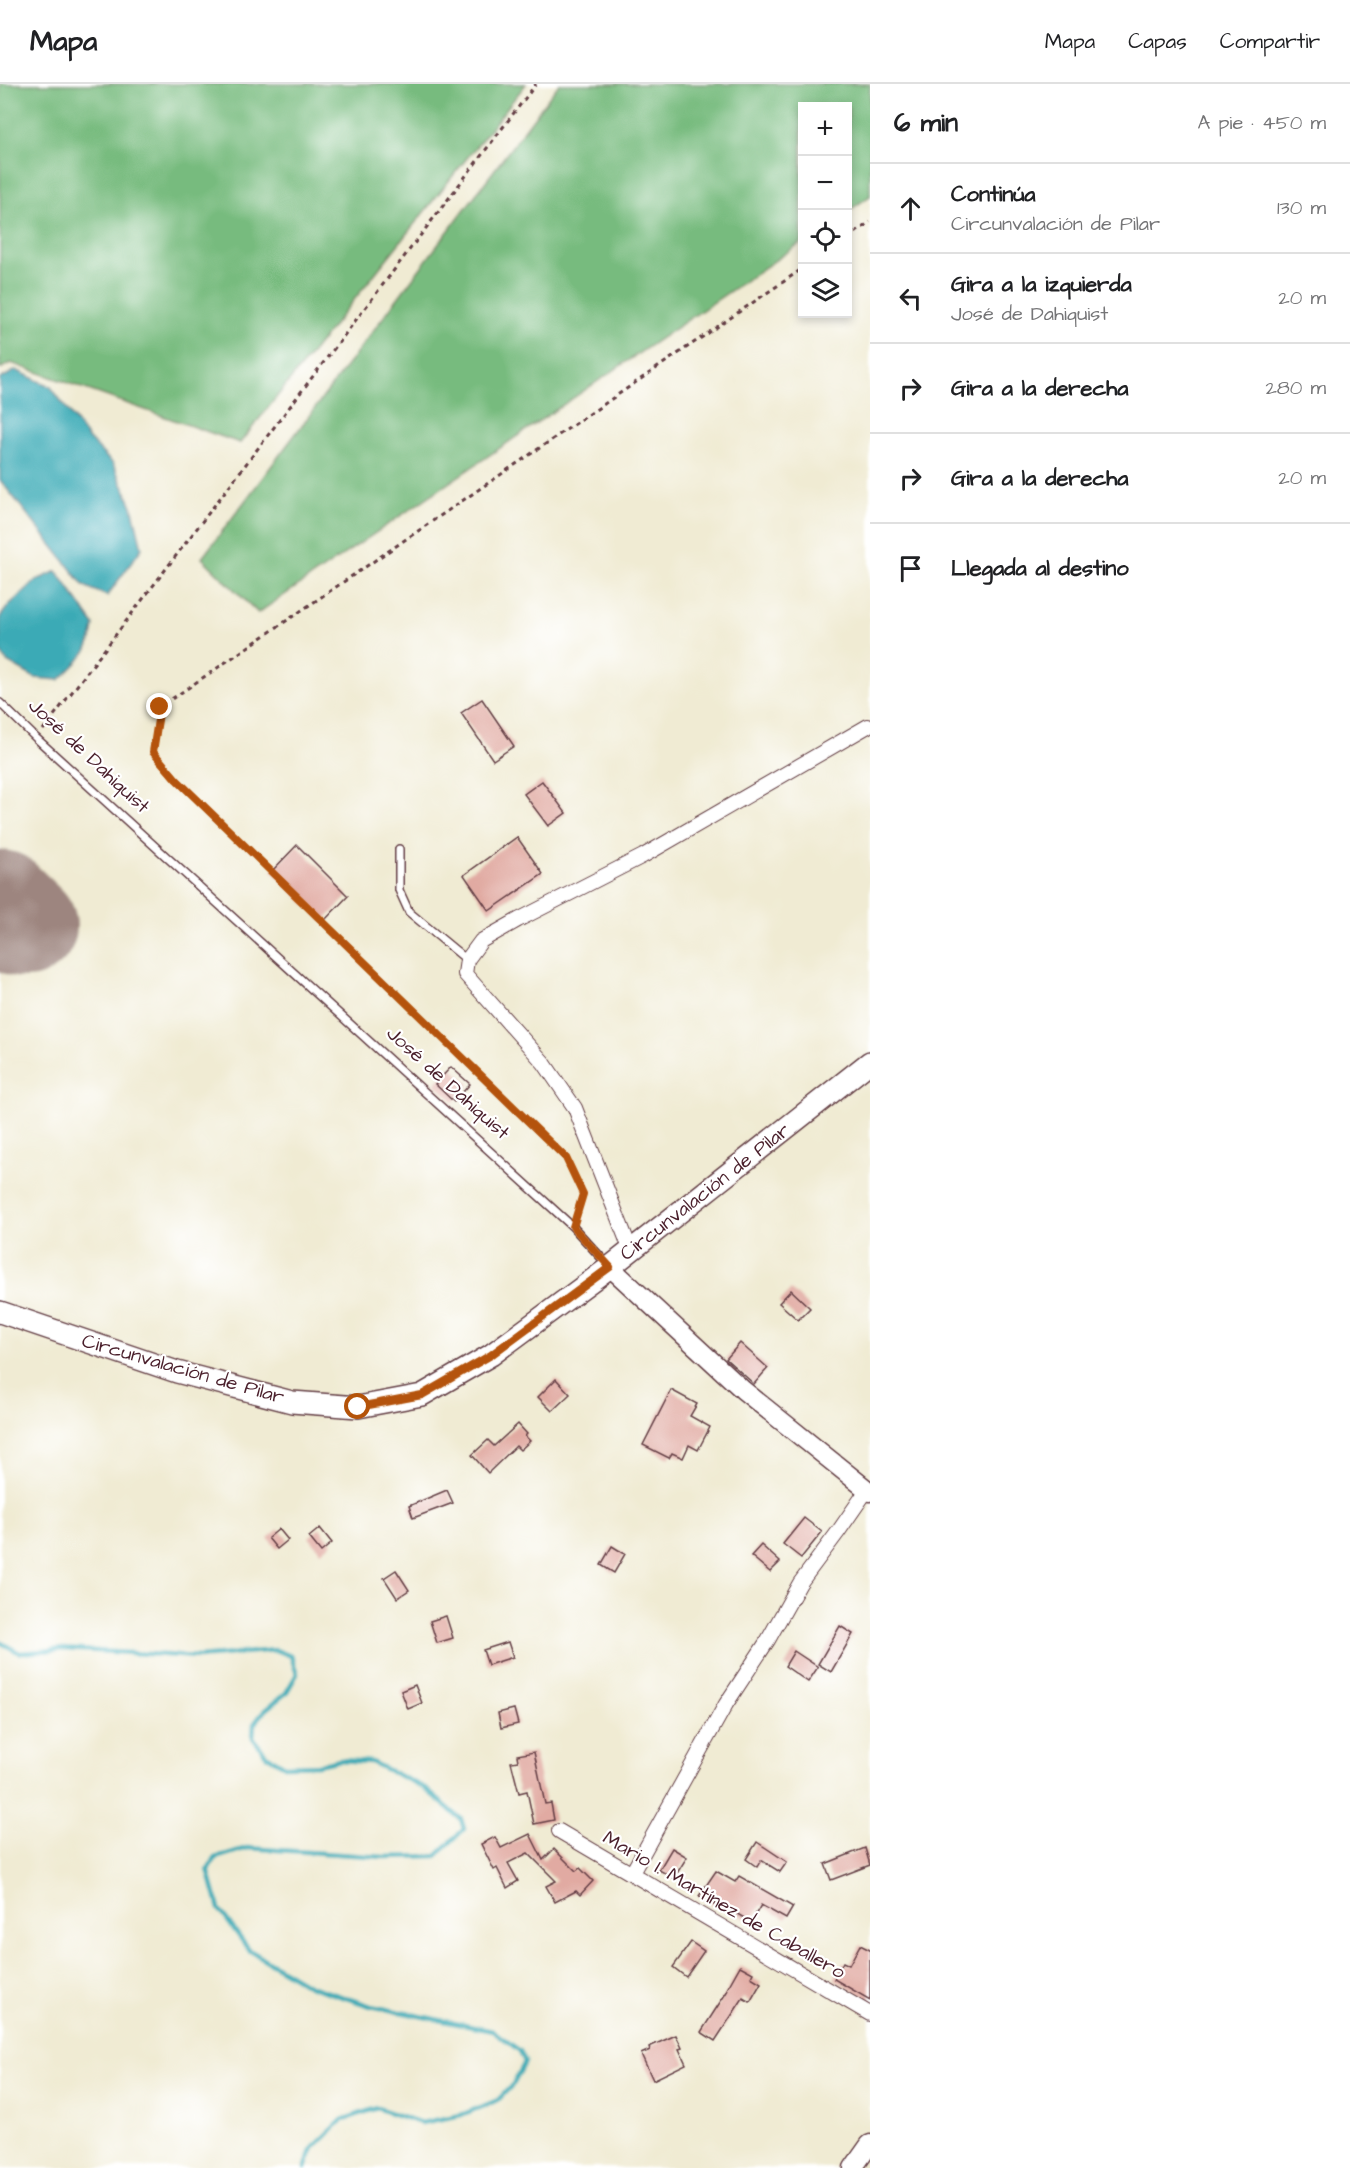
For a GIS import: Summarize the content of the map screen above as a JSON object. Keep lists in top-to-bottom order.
{
  "streets": {
    "main road": ["José de Dahiquist", "Circunvalación de Pilar"],
    "street": ["Mario I. Martínez de Caballero"]
  },
  "crossings": [
    ["José de Dahiquist", "Circunvalación de Pilar"]
  ],
  "page": {
    "header": "Mapa",
    "nav": ["Mapa", "Capas", "Compartir"],
    "heading": ["6 min", "A pie · 450 m"],
    "map_buttons": ["+", "−"],
    "list": [
      ["Continúa", "Circunvalación de Pilar", "130 m"],
      ["Gira a la izquierda", "José de Dahiquist", "20 m"],
      ["Gira a la derecha", "280 m"],
      ["Gira a la derecha", "20 m"],
      "Llegada al destino"
    ]
  }
}
